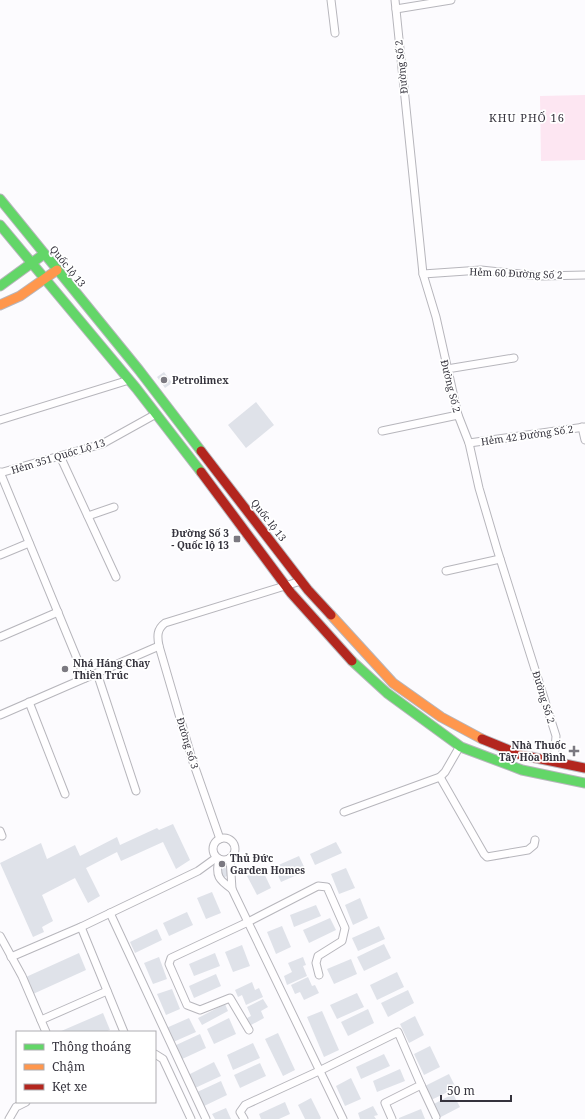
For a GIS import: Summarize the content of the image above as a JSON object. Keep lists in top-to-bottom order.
{
  "streets": {
    "main road": ["Quốc lộ 13"],
    "street": [
      "Đường Số 2",
      "Hẻm 60 Đường Số 2",
      "Hẻm 42 Đường Số 2",
      "Hẻm 351 Quốc Lộ 13",
      "Đường sổ 3"
    ]
  },
  "crossings": [
    ["Đường Số 2", "Quốc lộ 13"],
    ["Đường Số 2", "Hẻm 60 Đường Số 2"],
    ["Đường Số 2", "Hẻm 42 Đường Số 2"],
    ["Quốc lộ 13", "Đường sổ 3"]
  ],
  "districts": ["KHU PHỐ 16"],
  "places": {
    "other": ["Petrolimex", "Nhá Háng Chay Thiền Trúc", "Thủ Đức Garden Homes"],
    "transit": ["Đường Số 3 - Quốc lộ 13"],
    "health": ["Nhà Thuốc Tây Hòa Bình"]
  },
  "legend": ["Thông thoáng", "Chậm", "Kẹt xe"],
  "scale_bar": "50 m"
}
